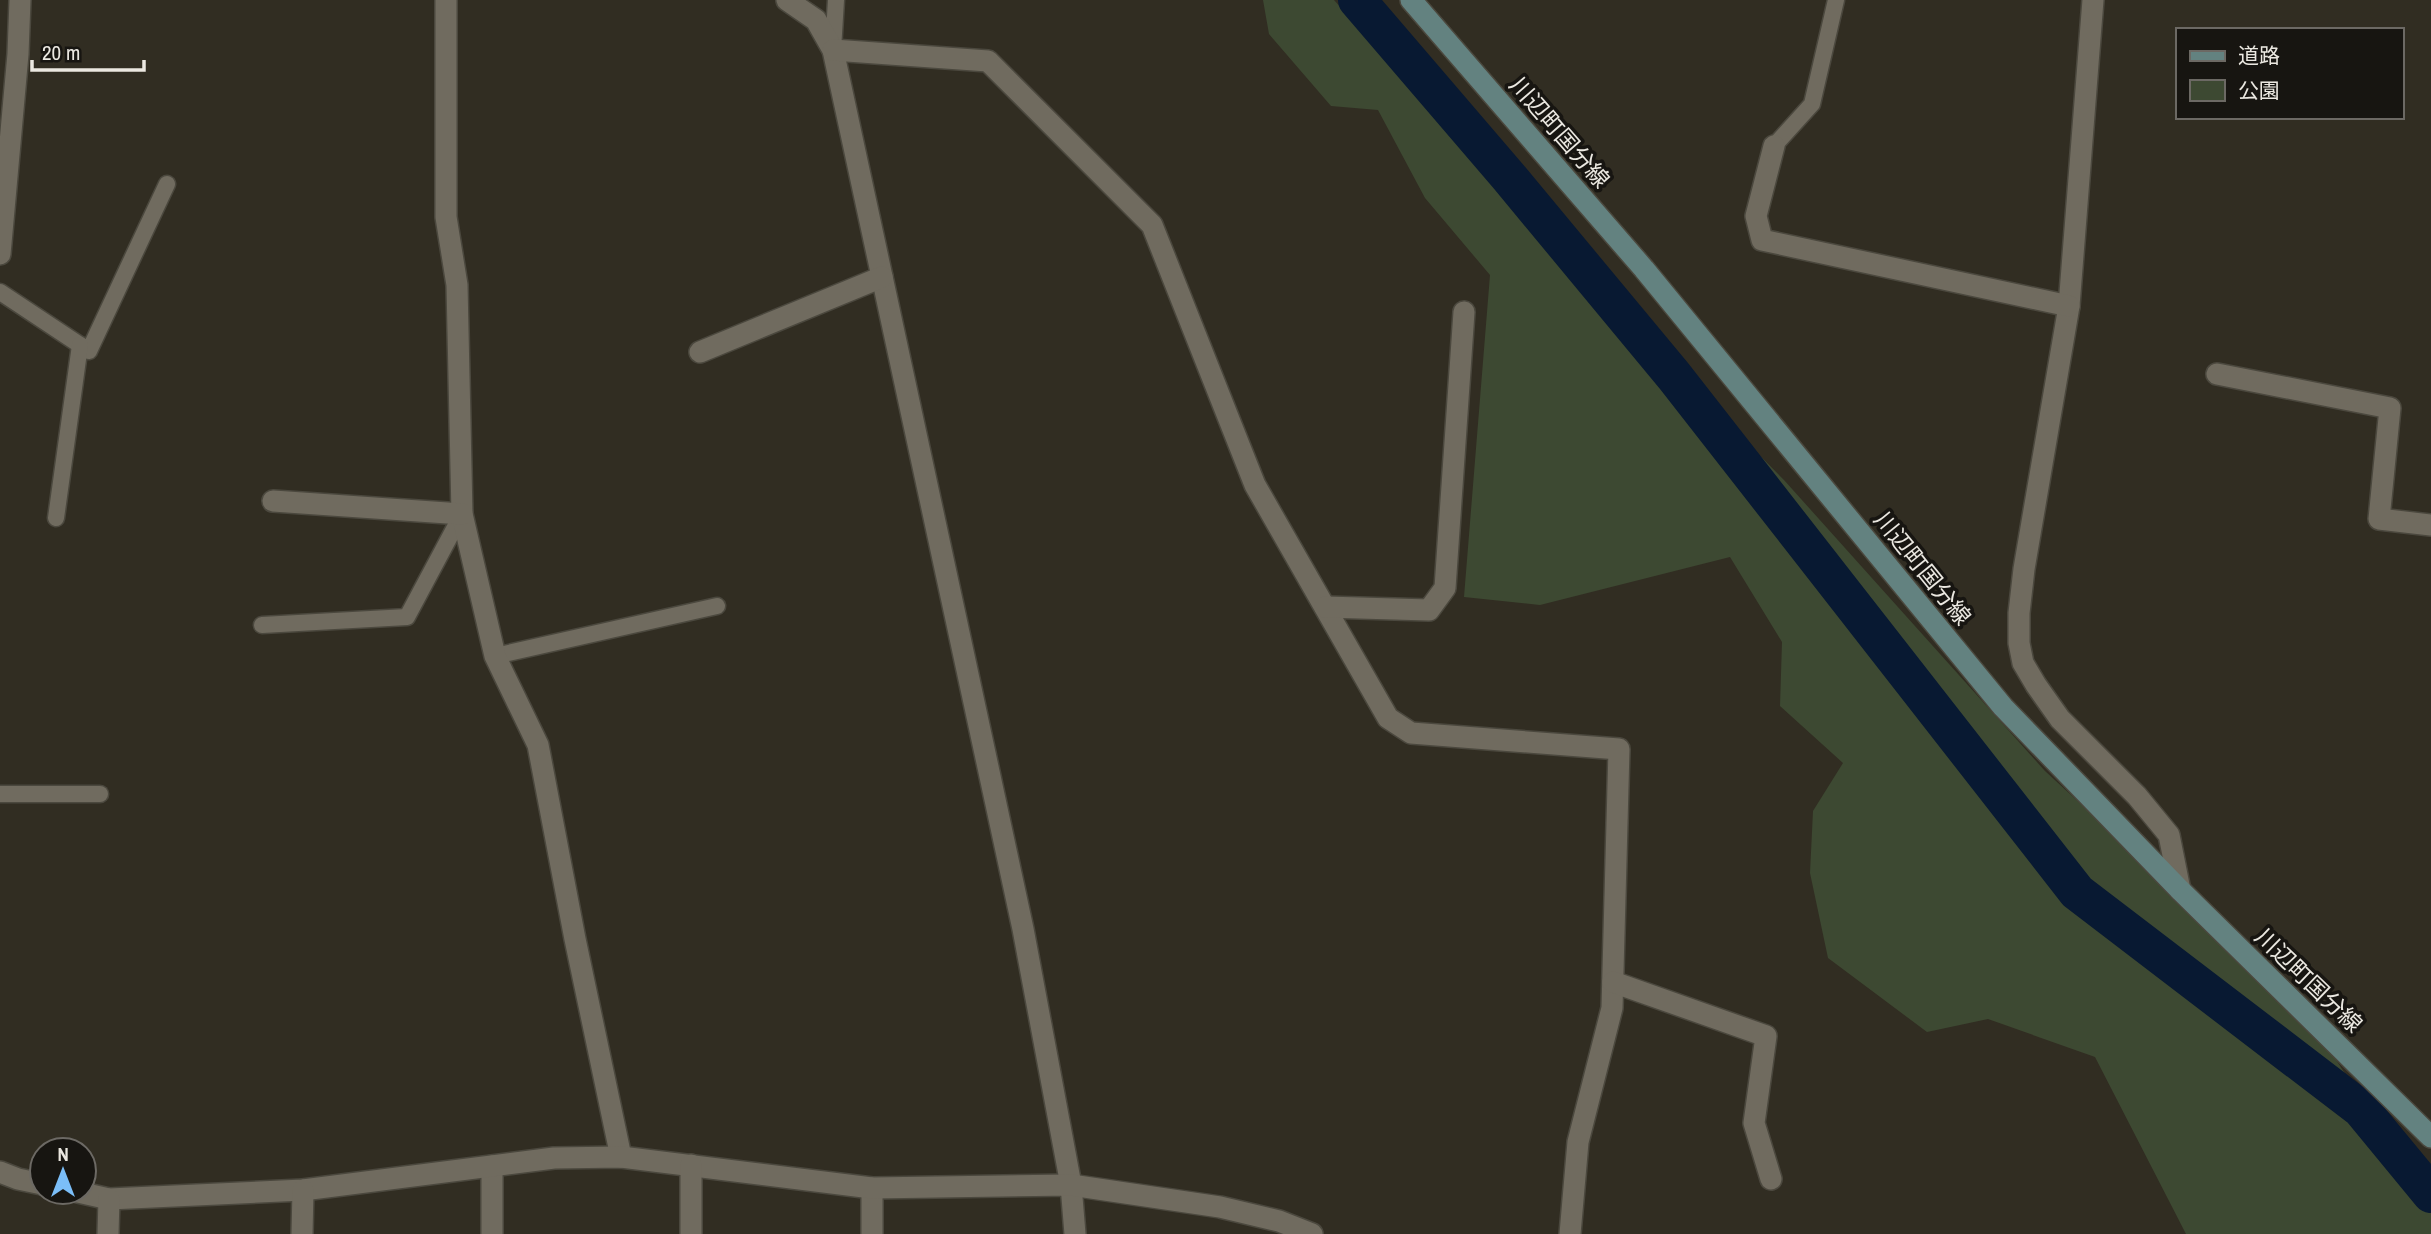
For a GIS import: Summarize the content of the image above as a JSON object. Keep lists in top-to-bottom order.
{
  "streets": {
    "street": ["川辺町国分線"]
  },
  "legend": ["道路", "公園"],
  "scale_bar": "20 m",
  "north": "top"
}
